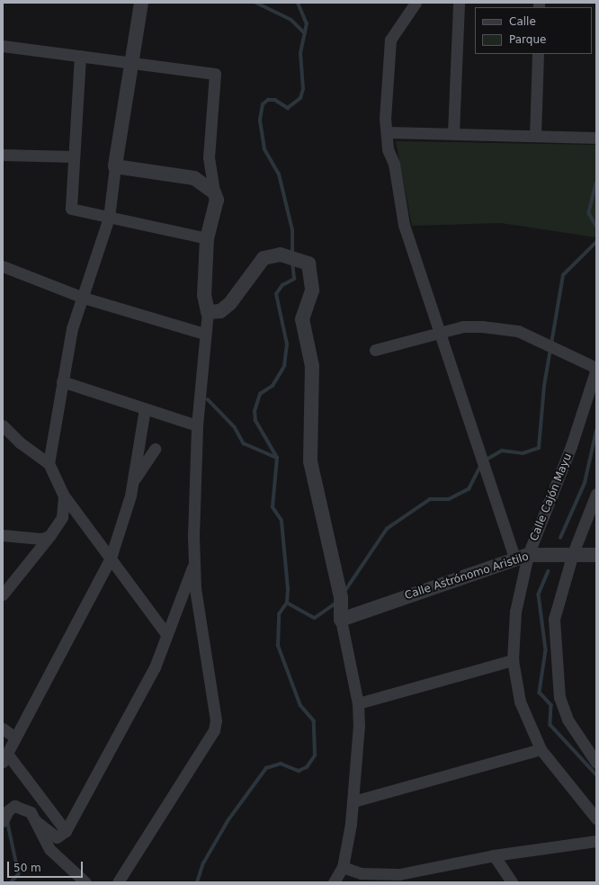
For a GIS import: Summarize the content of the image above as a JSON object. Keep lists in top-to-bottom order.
{
  "streets": {
    "street": ["Calle Cajón Mayu", "Calle Astrónomo Aristilo"]
  },
  "crossings": [
    ["Calle Cajón Mayu", "Calle Astrónomo Aristilo"]
  ],
  "legend": ["Calle", "Parque"],
  "scale_bar": "50 m"
}
